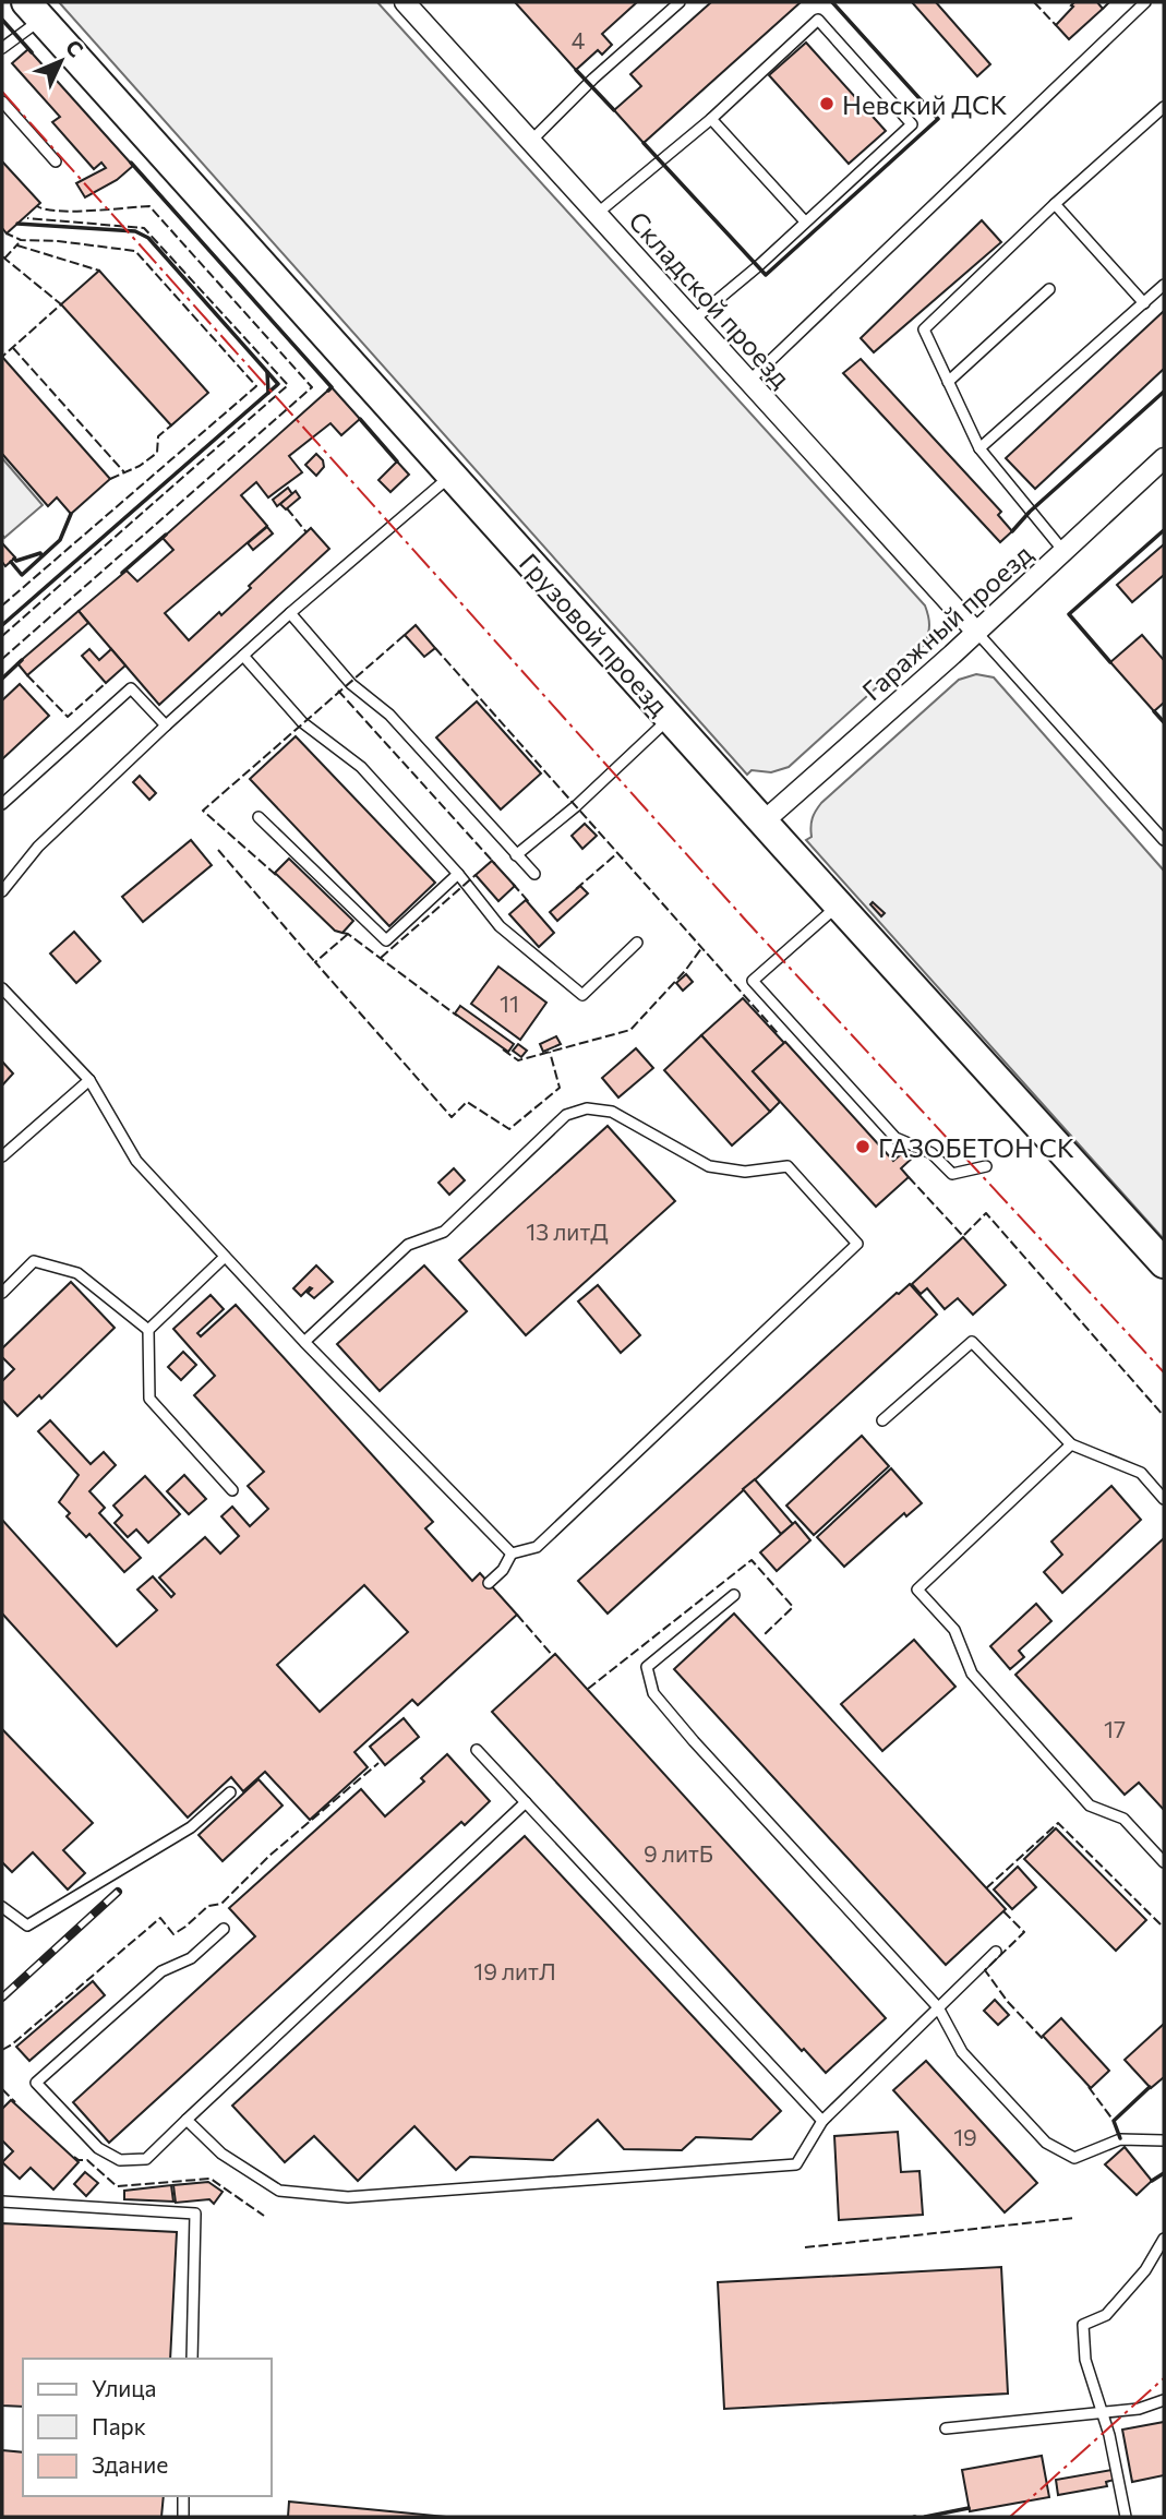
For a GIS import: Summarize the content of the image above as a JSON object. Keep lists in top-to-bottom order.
{
  "streets": {
    "street": ["Складской проезд", "Гаражный проезд", "Грузовой проезд"]
  },
  "crossings": [
    ["Складской проезд", "Гаражный проезд"],
    ["Гаражный проезд", "Грузовой проезд"]
  ],
  "places": ["Невский ДСК", "ГАЗОБЕТОН СК"],
  "house_numbers": [
    "4",
    "11",
    "13 литД",
    "17",
    "9 литБ",
    "19 литЛ",
    "19"
  ],
  "legend": ["Улица", "Парк", "Здание"],
  "north": "top right"
}
